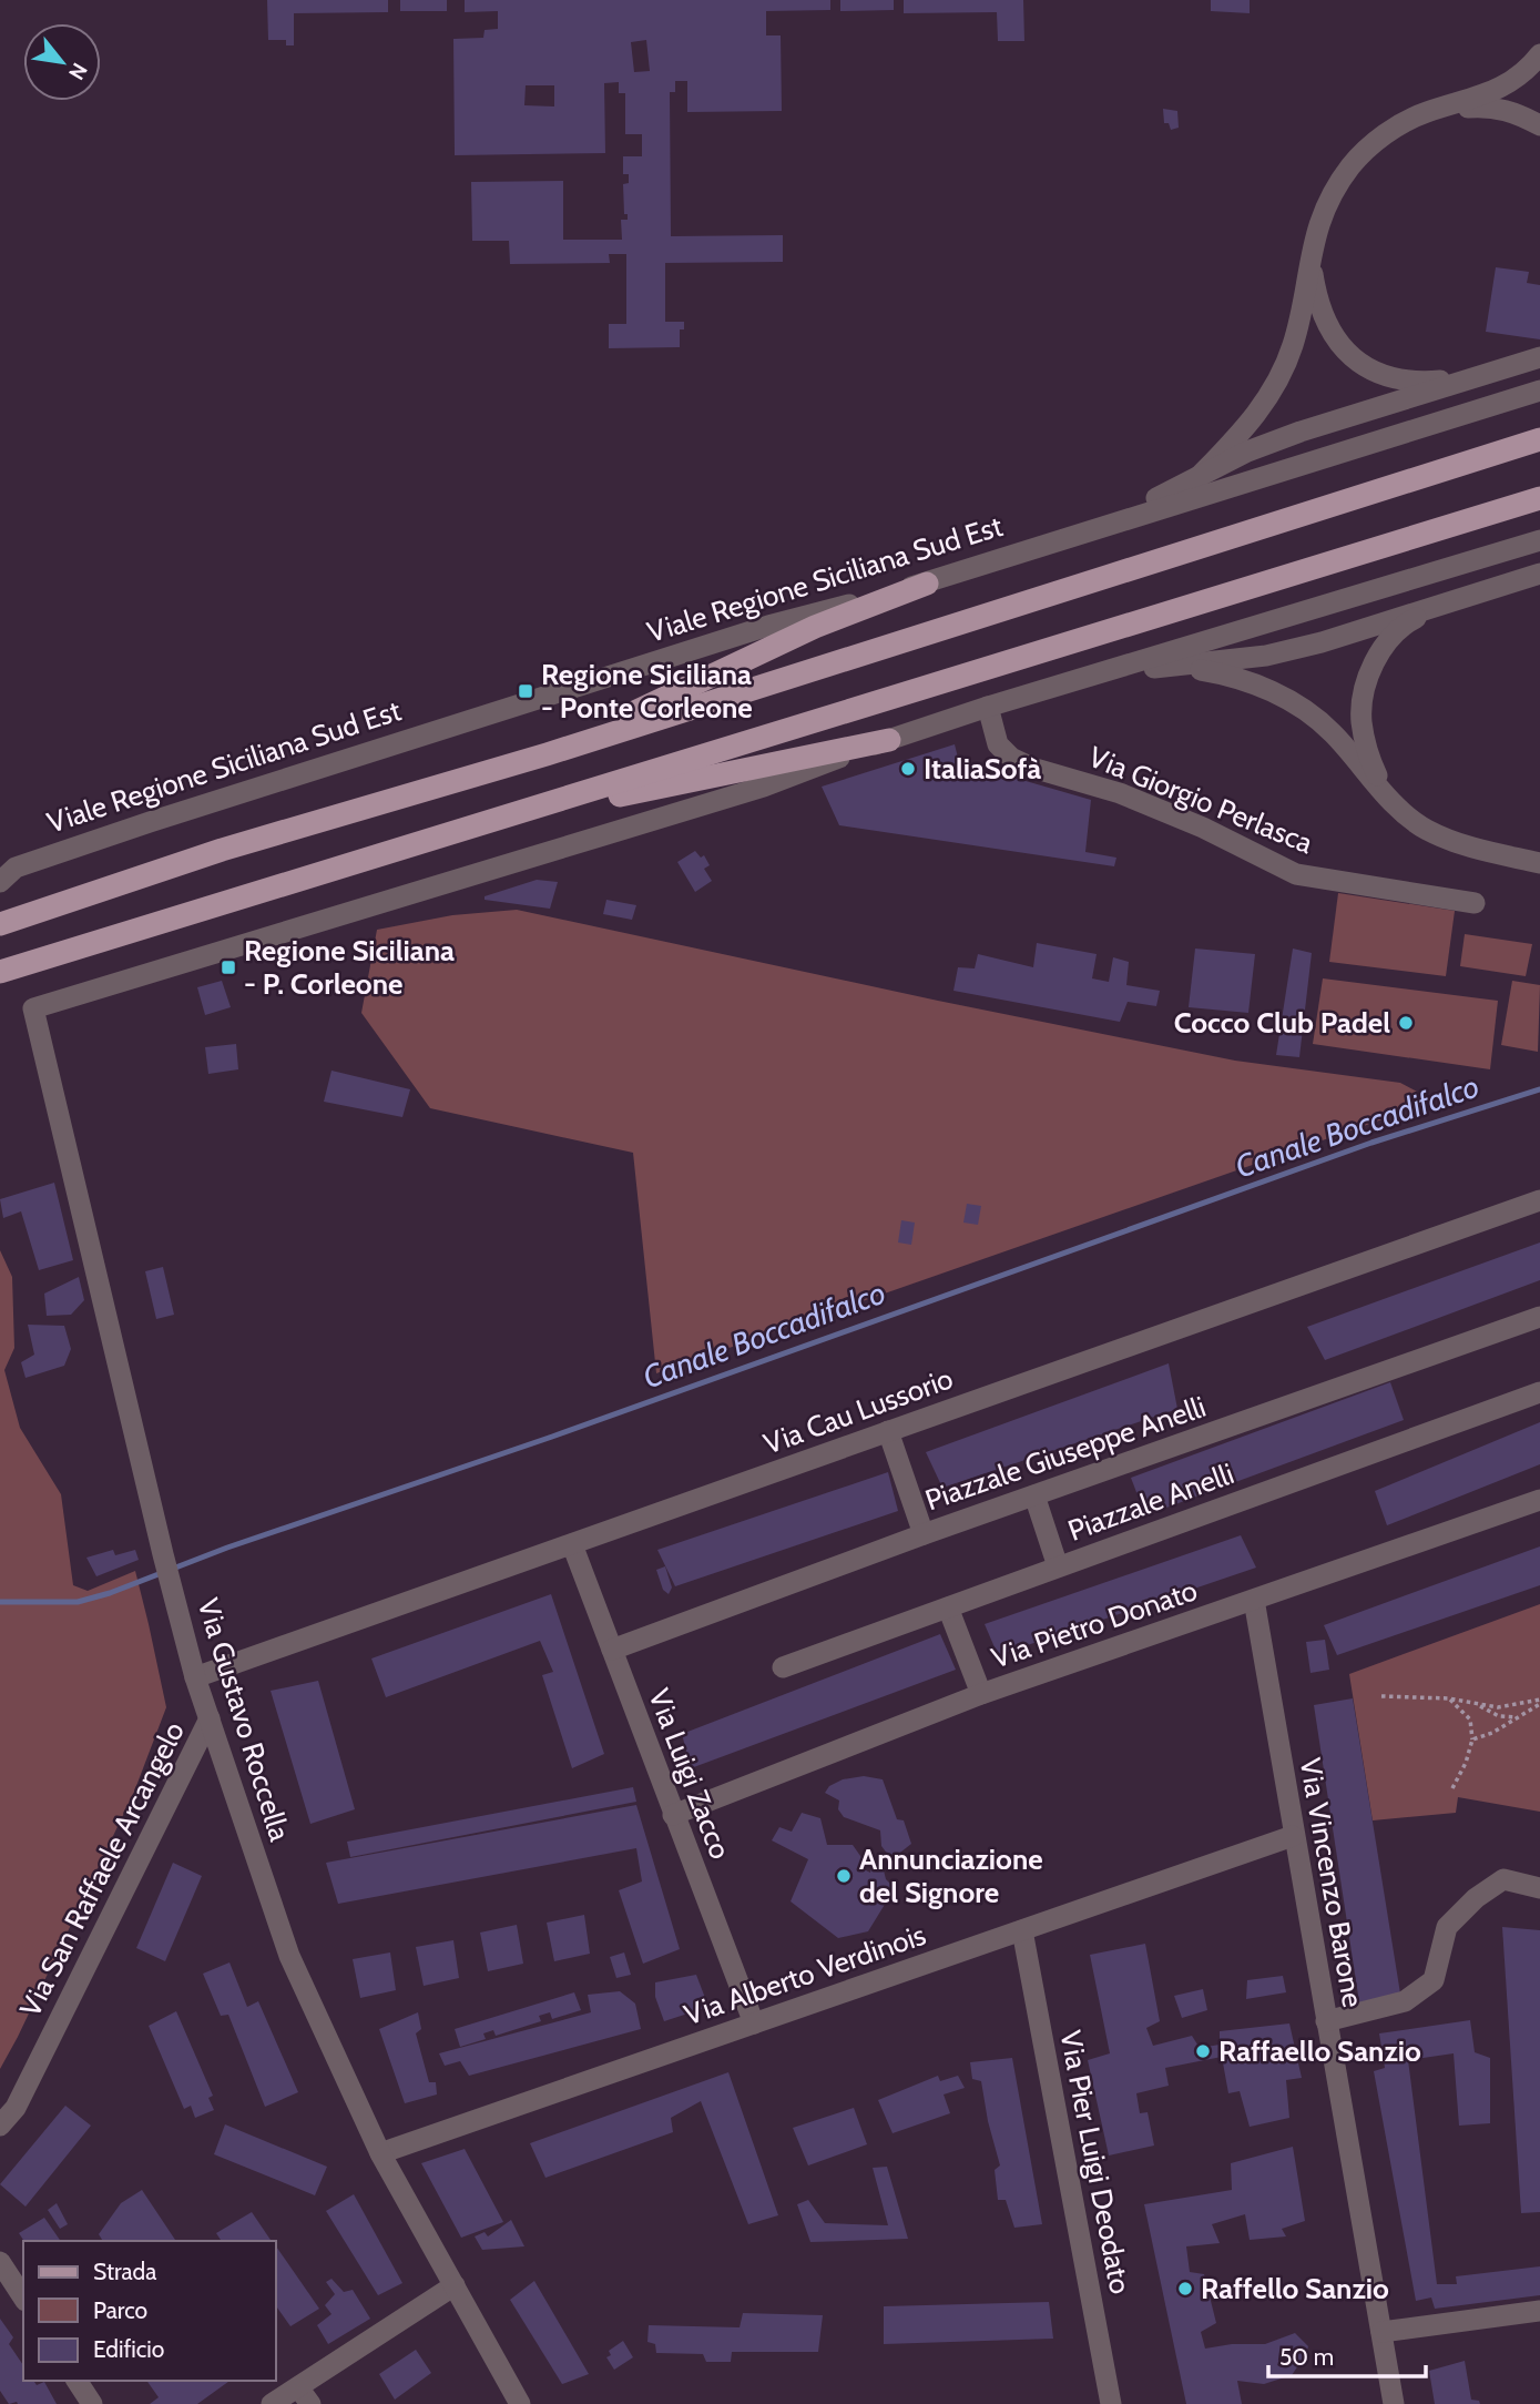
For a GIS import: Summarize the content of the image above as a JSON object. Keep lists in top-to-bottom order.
{
  "streets": {
    "street": [
      "Viale Regione Siciliana Sud Est",
      "Via Giorgio Perlasca",
      "Via Cau Lussorio",
      "Piazzale Giuseppe Anelli",
      "Piazzale Anelli",
      "Via Pietro Donato",
      "Via Gustavo Roccella",
      "Via Luigi Zacco",
      "Via San Raffaele Arcangelo",
      "Via Vincenzo Barone",
      "Via Alberto Verdinois",
      "Via Pier Luigi Deodato"
    ]
  },
  "crossings": [
    ["Via Cau Lussorio", "Via Gustavo Roccella"],
    ["Via Cau Lussorio", "Via Luigi Zacco"],
    ["Piazzale Giuseppe Anelli", "Via Luigi Zacco"],
    ["Via Pietro Donato", "Via Luigi Zacco"],
    ["Via Pietro Donato", "Via Vincenzo Barone"],
    ["Via Gustavo Roccella", "Via San Raffaele Arcangelo"],
    ["Via Gustavo Roccella", "Via Alberto Verdinois"],
    ["Via Luigi Zacco", "Via Alberto Verdinois"],
    ["Via Vincenzo Barone", "Via Alberto Verdinois"],
    ["Via Alberto Verdinois", "Via Pier Luigi Deodato"]
  ],
  "water": ["Canale Boccadifalco"],
  "places": {
    "transit": ["Regione Siciliana - Ponte Corleone", "Regione Siciliana - P. Corleone"],
    "other": [
      "ItaliaSofà",
      "Cocco Club Padel",
      "Annunciazione del Signore",
      "Raffaello Sanzio",
      "Raffello Sanzio"
    ]
  },
  "legend": ["Strada", "Parco", "Edificio"],
  "scale_bar": "50 m",
  "north": "bottom right"
}
